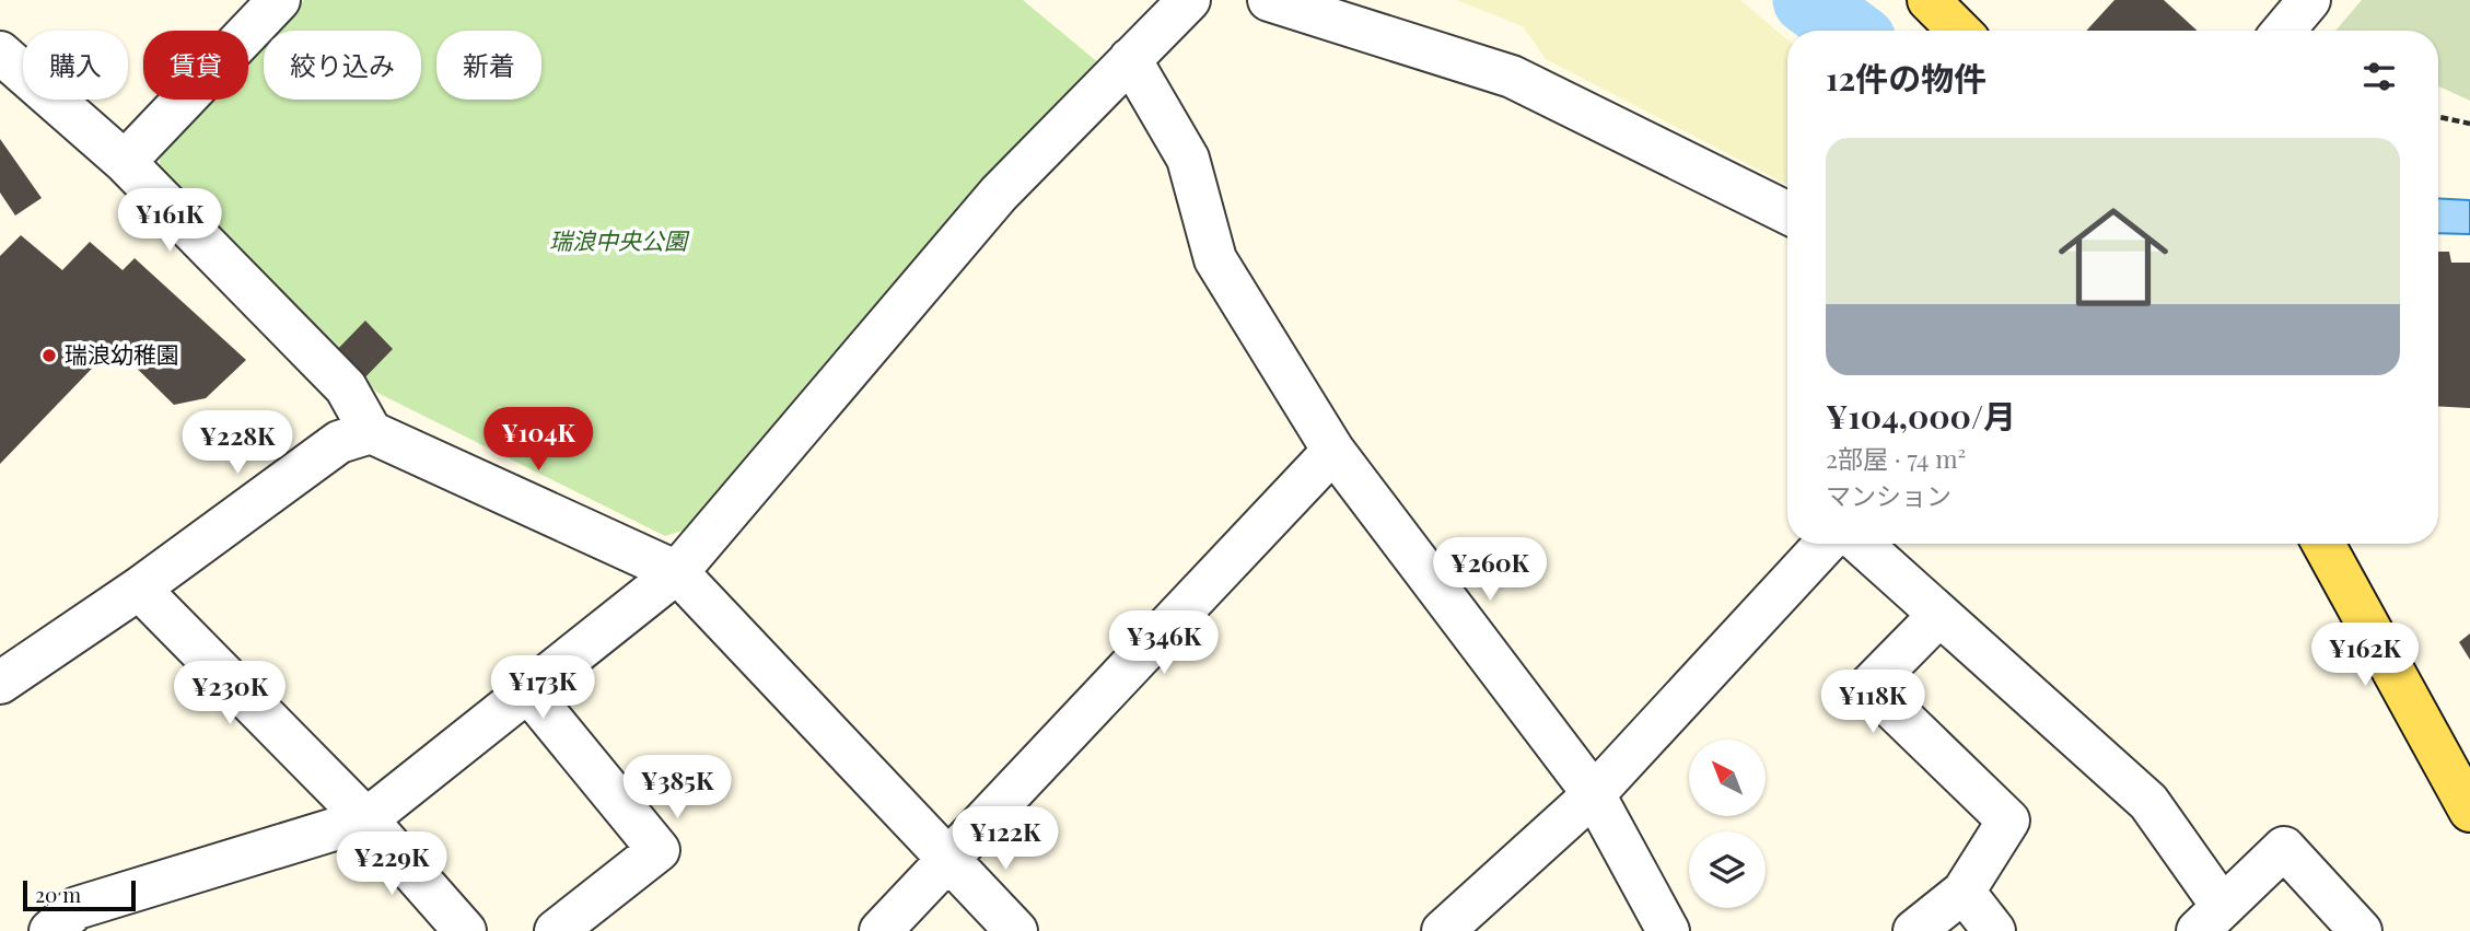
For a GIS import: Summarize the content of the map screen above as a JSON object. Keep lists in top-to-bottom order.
{
  "parks": ["瑞浪中央公園"],
  "places": ["瑞浪幼稚園"],
  "scale_bar": "20 m",
  "north": "top left",
  "page": {
    "chip": [
      "購入",
      "賃貸",
      "絞り込み",
      "新着"
    ],
    "heading": "12件の物件",
    "list": [
      {
        "name": "¥104,000/月",
        "note": "2部屋 · 74 m² · マンション"
      }
    ],
    "price": [
      "¥161K",
      "¥104K",
      "¥228K",
      "¥260K",
      "¥346K",
      "¥162K",
      "¥173K",
      "¥230K",
      "¥118K",
      "¥385K",
      "¥122K",
      "¥229K"
    ],
    "scale": "20 m"
  }
}
